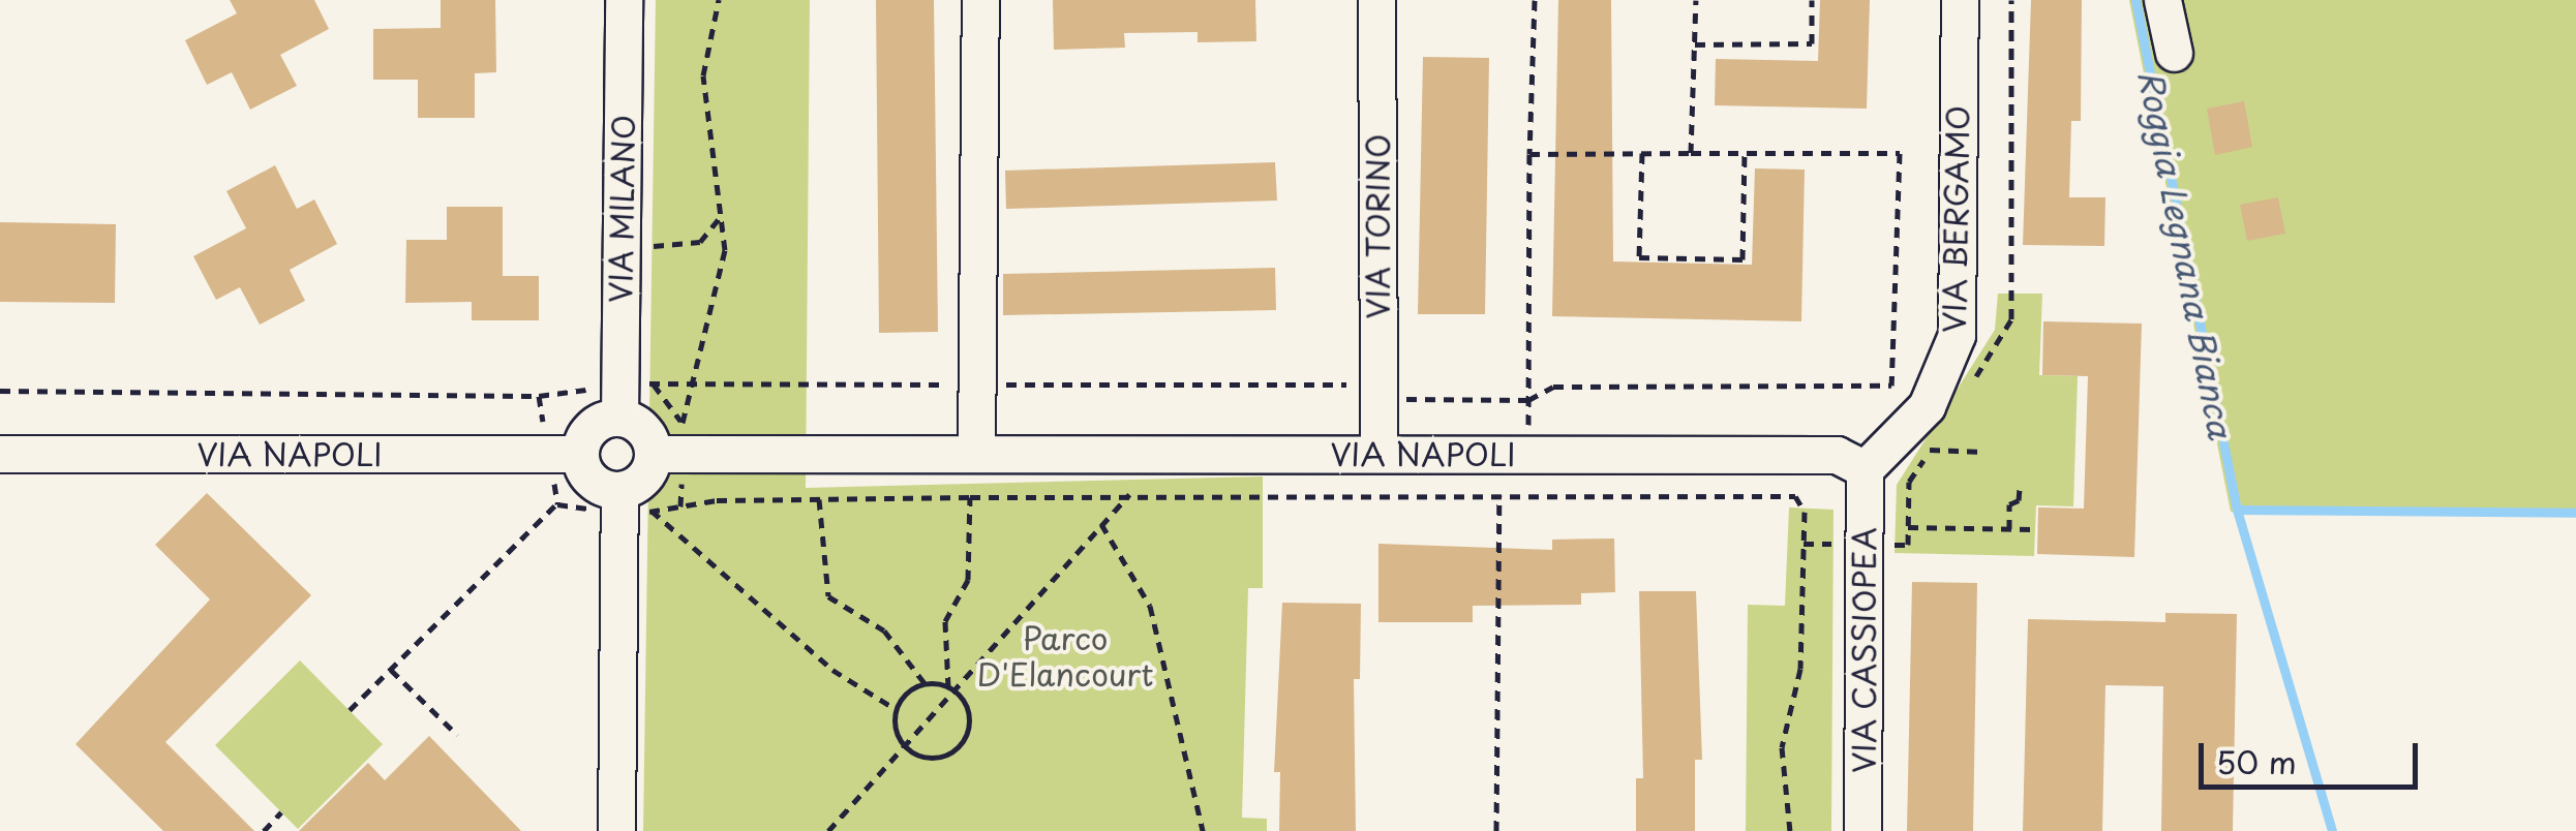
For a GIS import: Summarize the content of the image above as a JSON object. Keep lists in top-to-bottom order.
{
  "streets": {
    "street": [
      "VIA MILANO",
      "VIA BERGAMO",
      "VIA TORINO",
      "VIA NAPOLI",
      "VIA CASSIOPEA"
    ]
  },
  "crossings": [
    ["VIA BERGAMO", "VIA NAPOLI"],
    ["VIA BERGAMO", "VIA CASSIOPEA"],
    ["VIA TORINO", "VIA NAPOLI"],
    ["VIA NAPOLI", "VIA CASSIOPEA"]
  ],
  "water": ["Roggia Legnana Bianca"],
  "parks": ["Parco D'Elancourt"],
  "scale_bar": "50 m"
}
